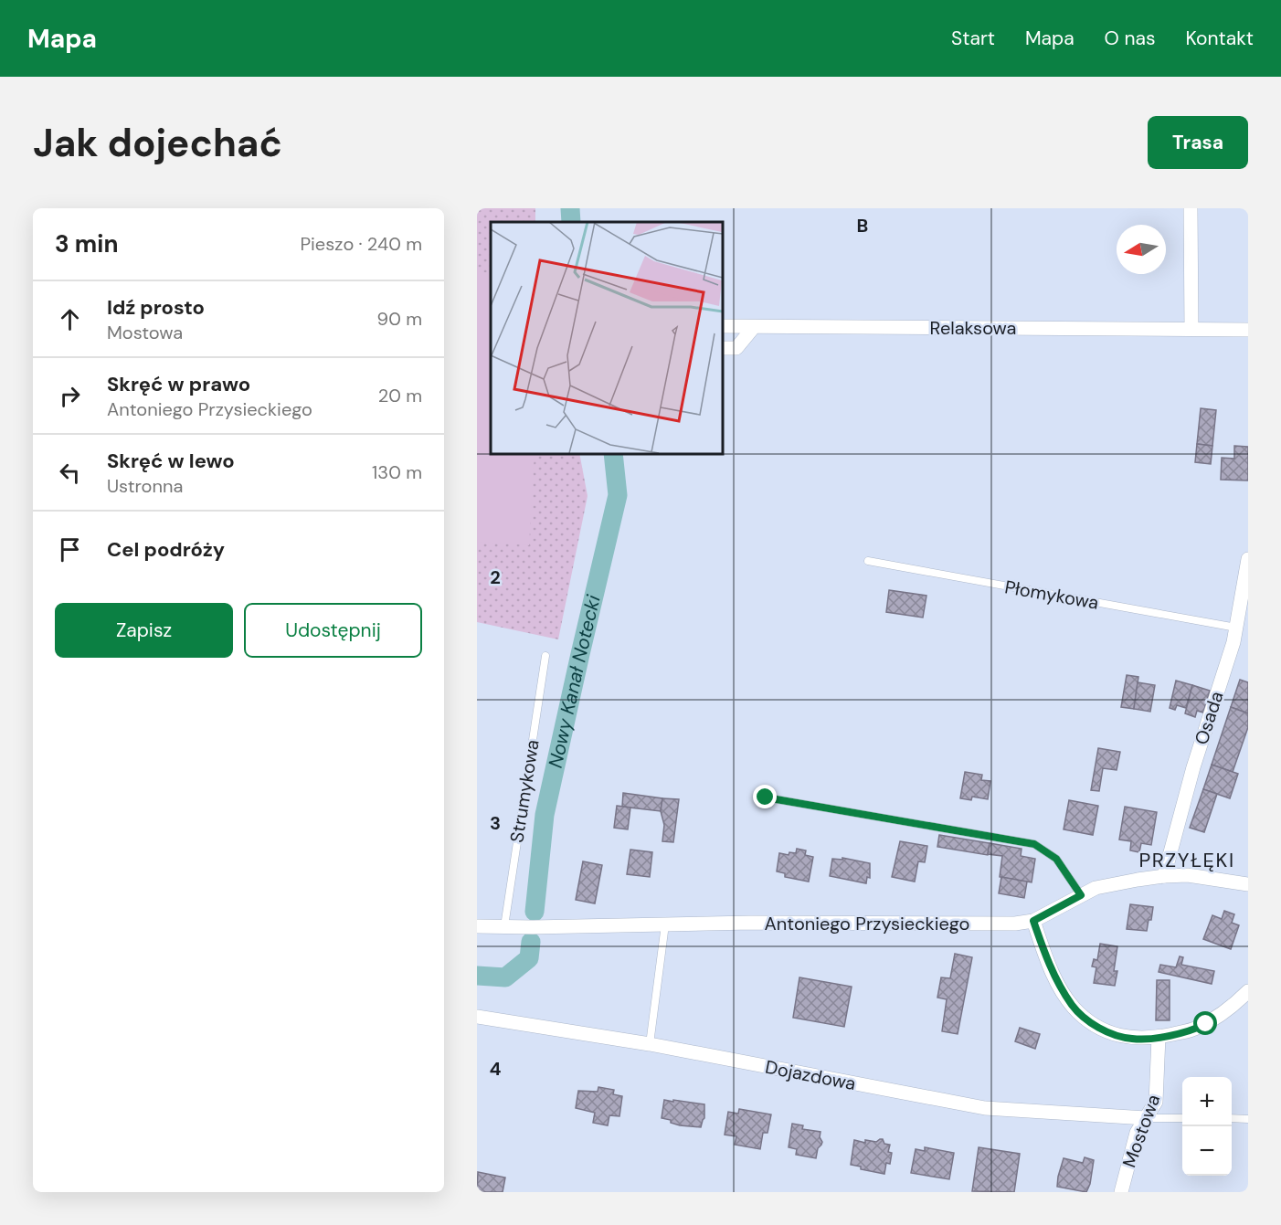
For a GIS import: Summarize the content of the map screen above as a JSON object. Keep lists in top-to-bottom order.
{
  "streets": {
    "street": [
      "Relaksowa",
      "Osada",
      "Antoniego Przysieckiego",
      "Dojazdowa",
      "Mostowa"
    ],
    "lane": ["Płomykowa", "Strumykowa"]
  },
  "crossings": [
    ["Płomykowa", "Osada"],
    ["Osada", "Antoniego Przysieckiego"],
    ["Strumykowa", "Antoniego Przysieckiego"],
    ["Dojazdowa", "Mostowa"]
  ],
  "districts": ["PRZYŁĘKI"],
  "water": ["Nowy Kanał Notecki"],
  "north": "left",
  "page": {
    "header": "Mapa",
    "nav": [
      "Start",
      "Mapa",
      "O nas",
      "Kontakt"
    ],
    "buttons": [
      "Trasa",
      ["Zapisz", "Udostępnij"]
    ],
    "title": "Jak dojechać",
    "heading": ["3 min", "Pieszo · 240 m"],
    "list": [
      ["Idź prosto", "Mostowa", "90 m"],
      ["Skręć w prawo", "Antoniego Przysieckiego", "20 m"],
      ["Skręć w lewo", "Ustronna", "130 m"],
      "Cel podróży"
    ],
    "map_buttons": ["+", "−"]
  },
  "grid": {
    "columns": ["B"],
    "rows": ["2", "3", "4"]
  }
}
